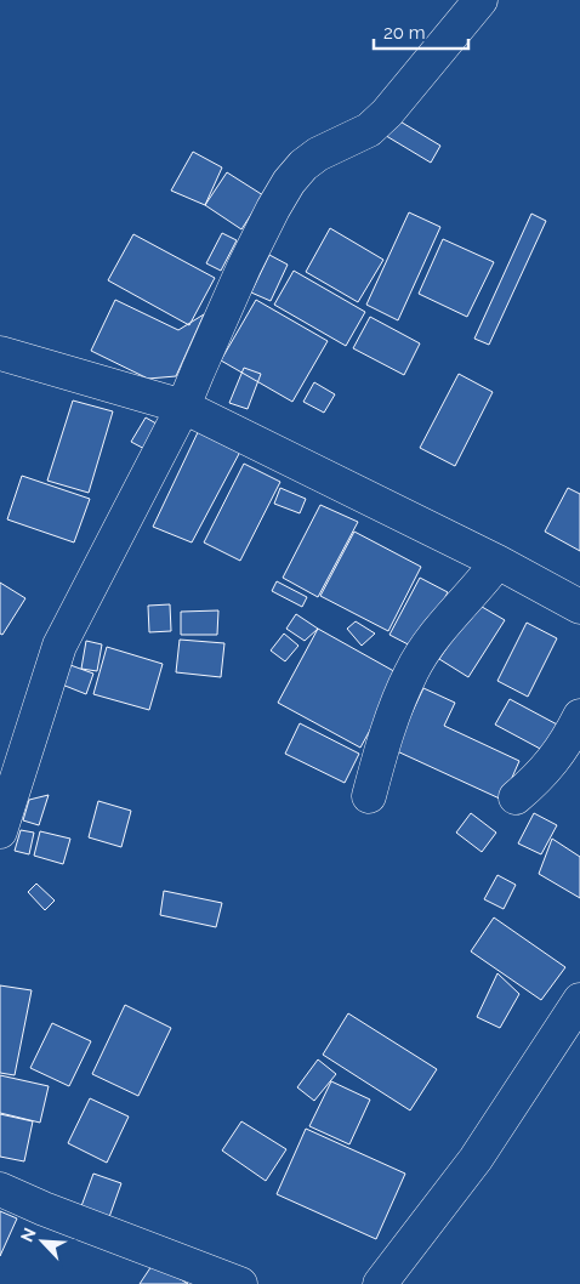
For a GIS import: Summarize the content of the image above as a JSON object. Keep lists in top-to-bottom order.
{
  "scale_bar": "20 m",
  "north": "top left"
}
